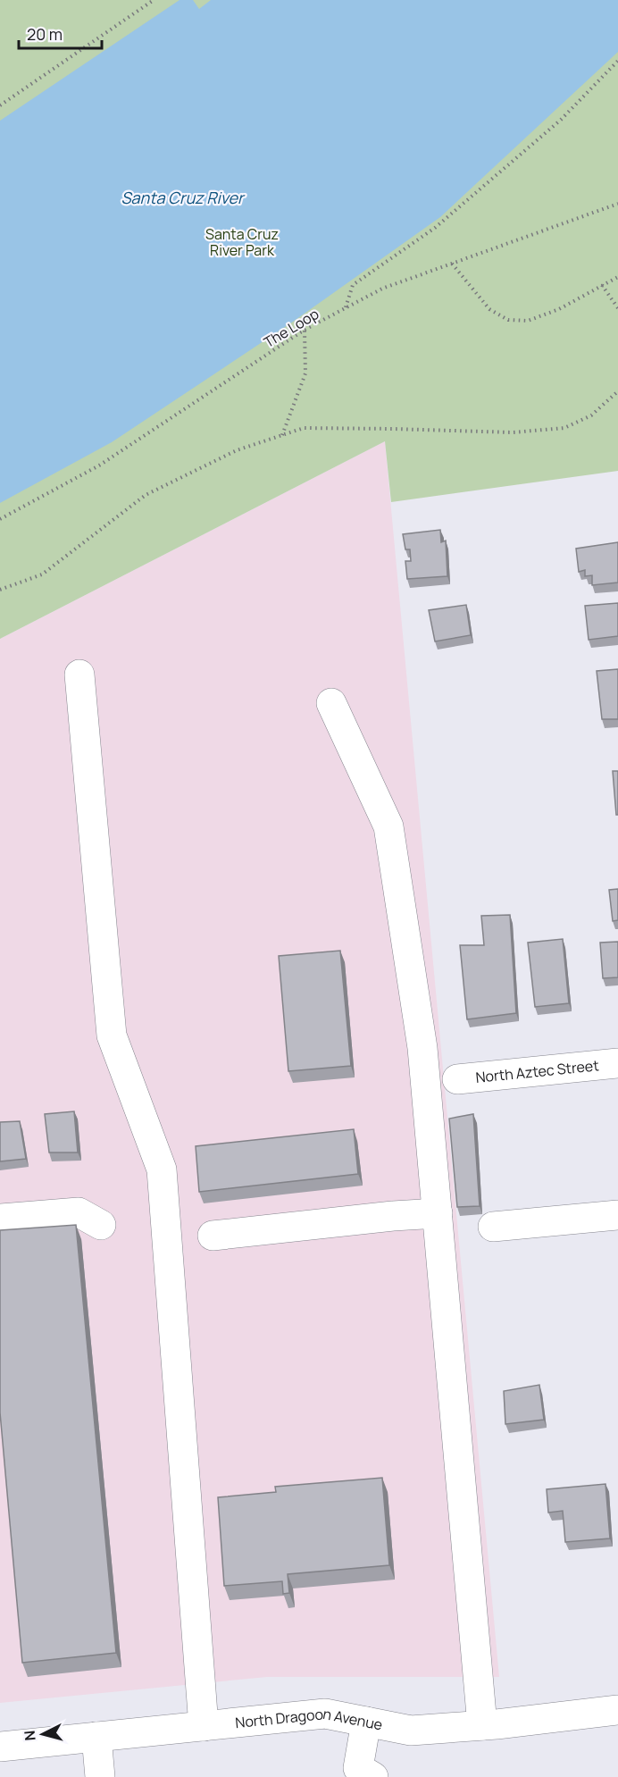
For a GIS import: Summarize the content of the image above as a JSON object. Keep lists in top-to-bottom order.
{
  "streets": {
    "street": ["North Aztec Street", "North Dragoon Avenue"],
    "path": ["The Loop"]
  },
  "water": ["Santa Cruz River"],
  "parks": ["Santa Cruz River Park"],
  "scale_bar": "20 m",
  "north": "left"
}
